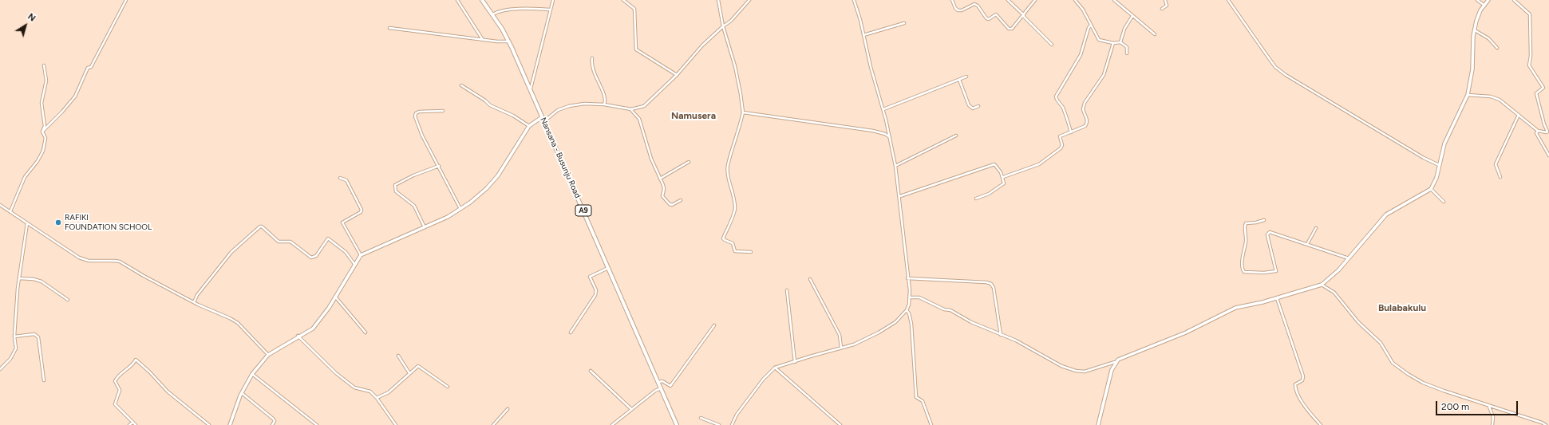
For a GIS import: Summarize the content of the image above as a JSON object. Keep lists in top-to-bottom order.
{
  "streets": {
    "main road": ["Nansana - Busunju Road", "A9"]
  },
  "districts": ["Namusera", "Bulabakulu"],
  "places": ["RAFIKI FOUNDATION SCHOOL"],
  "scale_bar": "200 m",
  "north": "top right"
}
